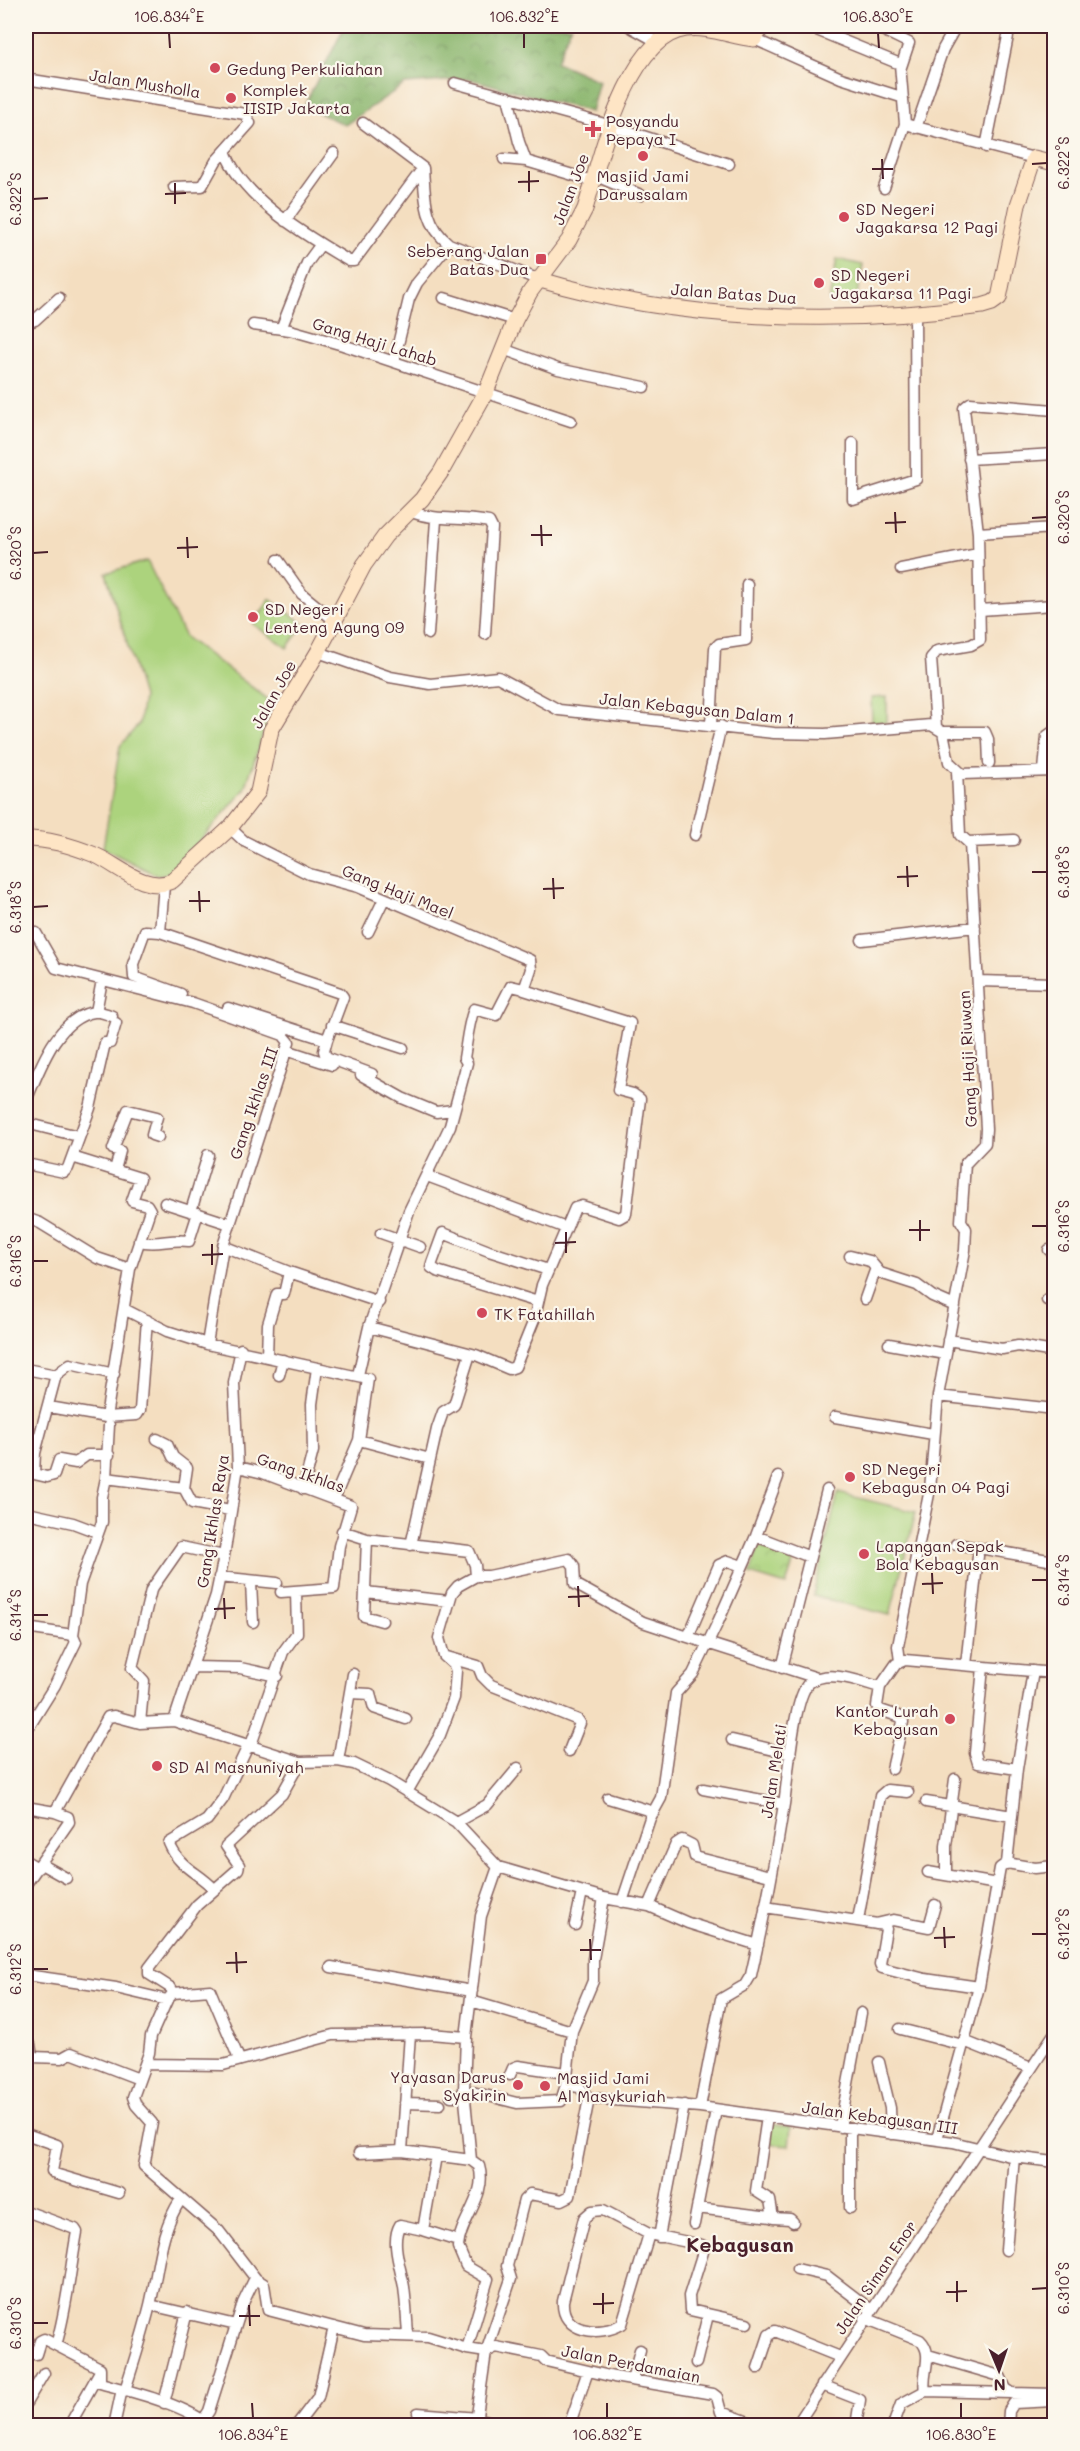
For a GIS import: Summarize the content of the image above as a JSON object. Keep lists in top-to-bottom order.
{
  "streets": {
    "street": [
      "Jalan Musholla",
      "Jalan Joe",
      "Jalan Batas Dua",
      "Gang Haji Lahab",
      "Jalan Kebagusan Dalam 1",
      "Gang Haji Mael",
      "Gang Haji Riuwan",
      "Gang Ikhlas III",
      "Gang Ikhlas",
      "Gang Ikhlas Raya",
      "Jalan Melati",
      "Jalan Kebagusan III",
      "Jalan Siman Enor",
      "Jalan Perdamaian"
    ]
  },
  "crossings": [
    ["Jalan Joe", "Jalan Batas Dua"],
    ["Jalan Joe", "Gang Haji Lahab"],
    ["Jalan Joe", "Jalan Kebagusan Dalam 1"],
    ["Jalan Joe", "Gang Haji Mael"],
    ["Gang Ikhlas", "Gang Ikhlas Raya"],
    ["Jalan Melati", "Jalan Kebagusan III"],
    ["Jalan Kebagusan III", "Jalan Siman Enor"]
  ],
  "districts": ["Kebagusan"],
  "places": {
    "other": [
      "Gedung Perkuliahan",
      "Komplek IISIP Jakarta",
      "Masjid Jami Darussalam",
      "SD Negeri Jagakarsa 12 Pagi",
      "SD Negeri Jagakarsa 11 Pagi",
      "SD Negeri Lenteng Agung 09",
      "TK Fatahillah",
      "SD Negeri Kebagusan 04 Pagi",
      "Lapangan Sepak Bola Kebagusan",
      "Kantor Lurah Kebagusan",
      "SD Al Masnuniyah",
      "Yayasan Darus Syakirin",
      "Masjid Jami Al Masykuriah"
    ],
    "health": ["Posyandu Pepaya I"],
    "transit": ["Seberang Jalan Batas Dua"]
  },
  "north": "bottom",
  "coordinates": [
    "106.834°E",
    "106.832°E",
    "106.830°E",
    "6.322°S",
    "6.320°S",
    "6.318°S",
    "6.316°S",
    "6.314°S",
    "6.312°S",
    "6.310°S"
  ]
}
